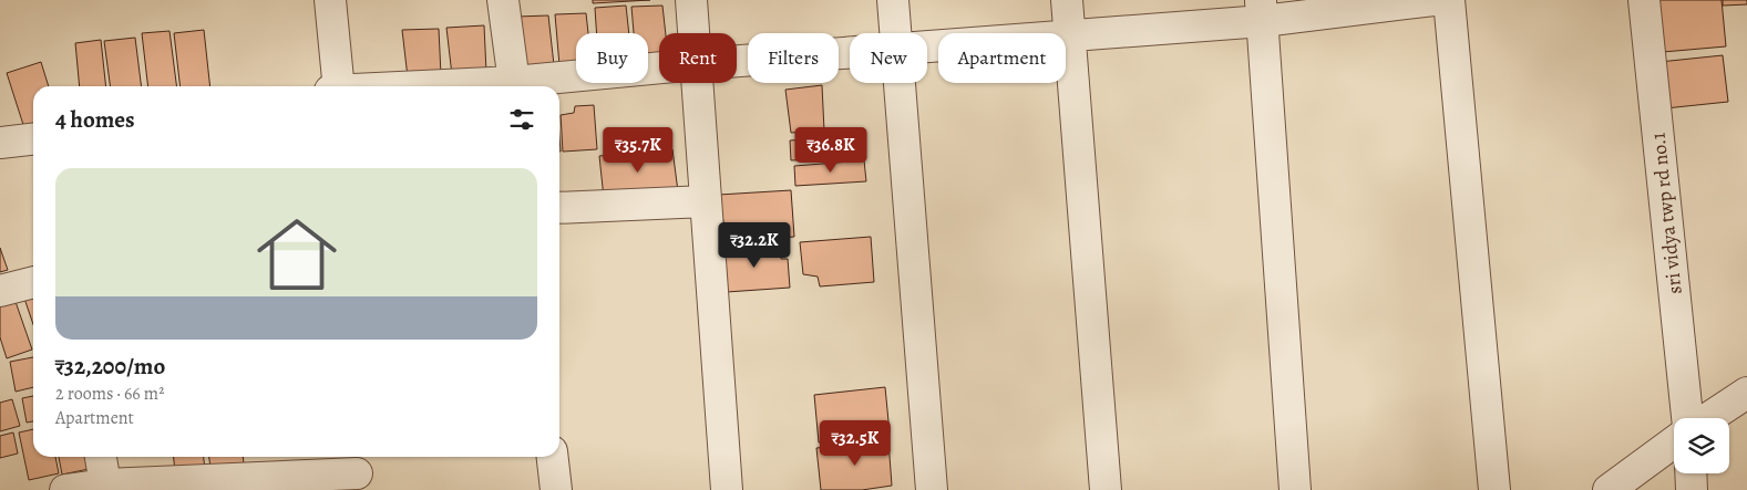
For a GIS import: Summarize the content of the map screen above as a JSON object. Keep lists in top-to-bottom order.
{
  "streets": {
    "street": ["sri vidya twp rd no.1"]
  },
  "page": {
    "chip": [
      "Buy",
      "Rent",
      "Filters",
      "New",
      "Apartment"
    ],
    "heading": "4 homes",
    "price": [
      "₹35.7K",
      "₹36.8K",
      "₹32.2K",
      "₹32.5K"
    ],
    "list": [
      {
        "name": "₹32,200/mo",
        "note": "2 rooms · 66 m² · Apartment"
      }
    ]
  }
}
